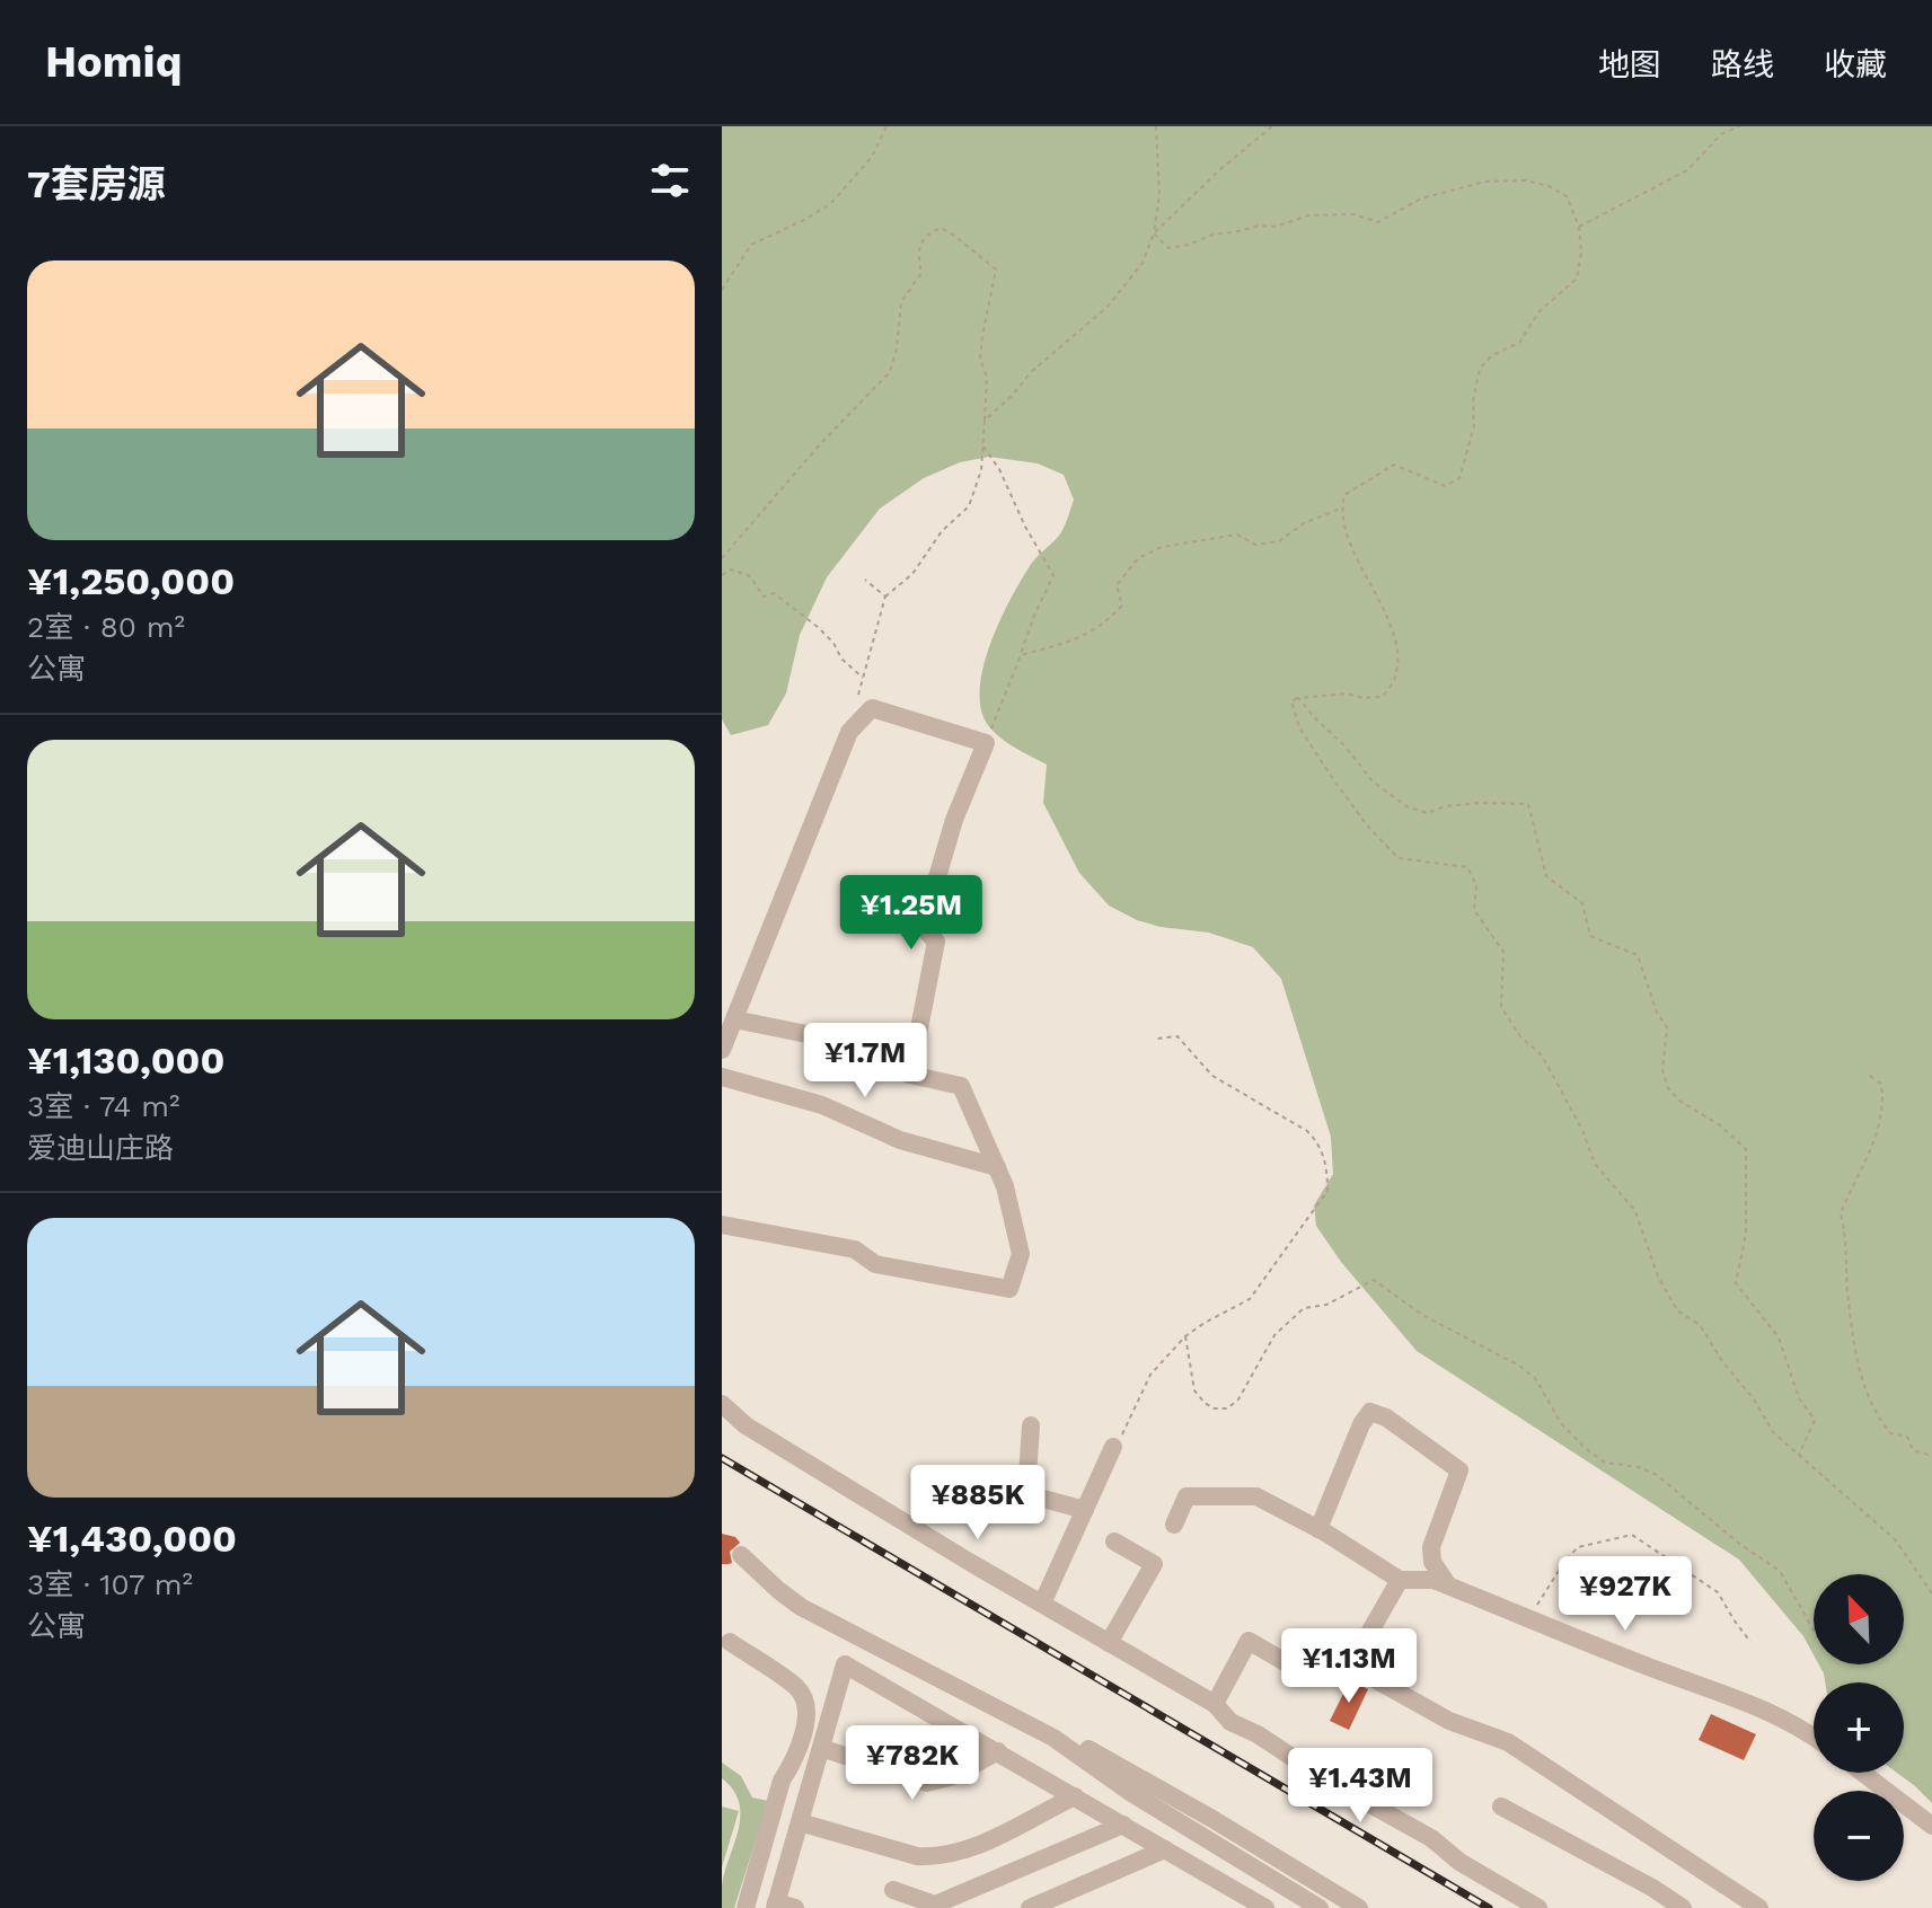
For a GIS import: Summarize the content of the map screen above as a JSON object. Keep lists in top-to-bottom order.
{
  "north": "top left",
  "page": {
    "header": "Homiq",
    "nav": ["地图", "路线", "收藏"],
    "heading": "7套房源",
    "list": [
      {
        "name": "¥1,250,000",
        "note": "2室 · 80 m² · 公寓"
      },
      {
        "name": "¥1,130,000",
        "note": "3室 · 74 m² · 爱迪山庄路"
      },
      {
        "name": "¥1,430,000",
        "note": "3室 · 107 m² · 公寓"
      }
    ],
    "price": [
      "¥1.25M",
      "¥1.7M",
      "¥885K",
      "¥927K",
      "¥1.13M",
      "¥782K",
      "¥1.43M"
    ],
    "map_buttons": ["+", "−"]
  }
}
